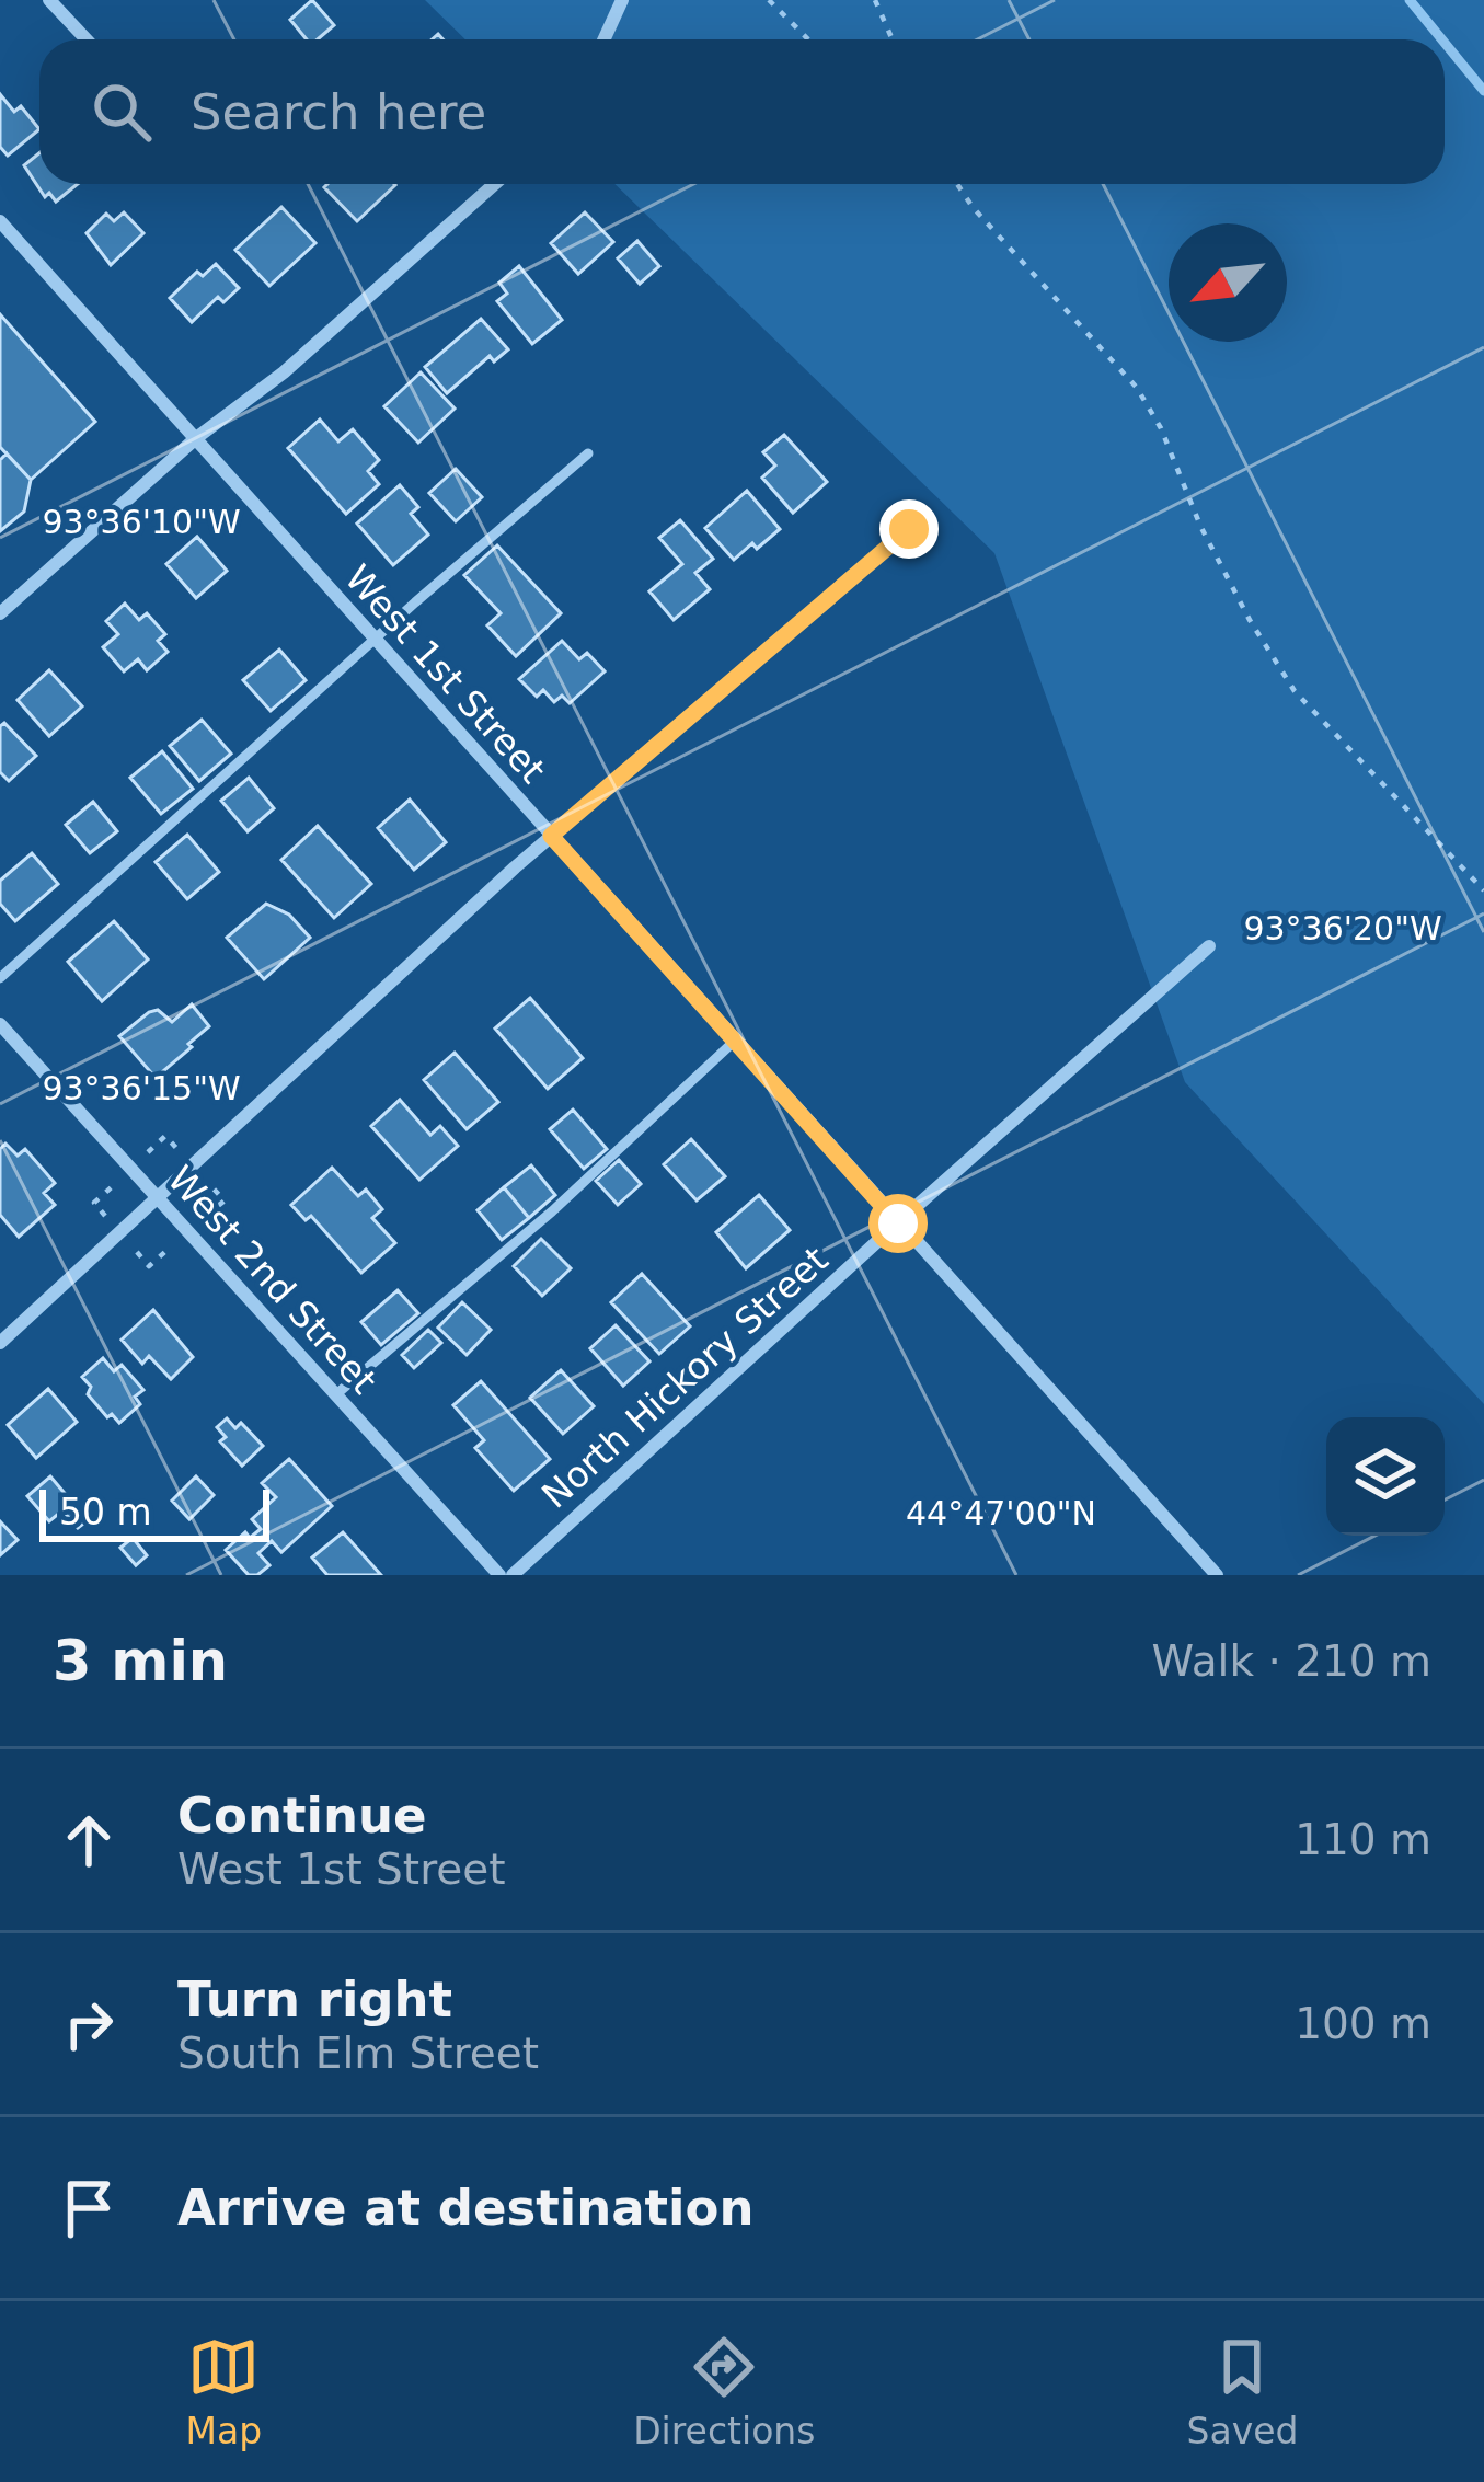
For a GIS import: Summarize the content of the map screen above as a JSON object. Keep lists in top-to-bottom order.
{
  "streets": {
    "street": ["West 1st Street", "West 2nd Street", "North Hickory Street"]
  },
  "crossings": [
    ["West 1st Street", "North Hickory Street"]
  ],
  "scale_bar": "50 m",
  "north": "bottom left",
  "page": {
    "search": "Search here",
    "scale": "50 m",
    "heading": ["3 min", "Walk · 210 m"],
    "list": [
      ["Continue", "West 1st Street", "110 m"],
      ["Turn right", "South Elm Street", "100 m"],
      "Arrive at destination"
    ],
    "nav": ["Map", "Directions", "Saved"]
  },
  "coordinates": [
    "93°36'10\"W",
    "93°36'20\"W",
    "93°36'15\"W",
    "44°47'00\"N"
  ]
}
